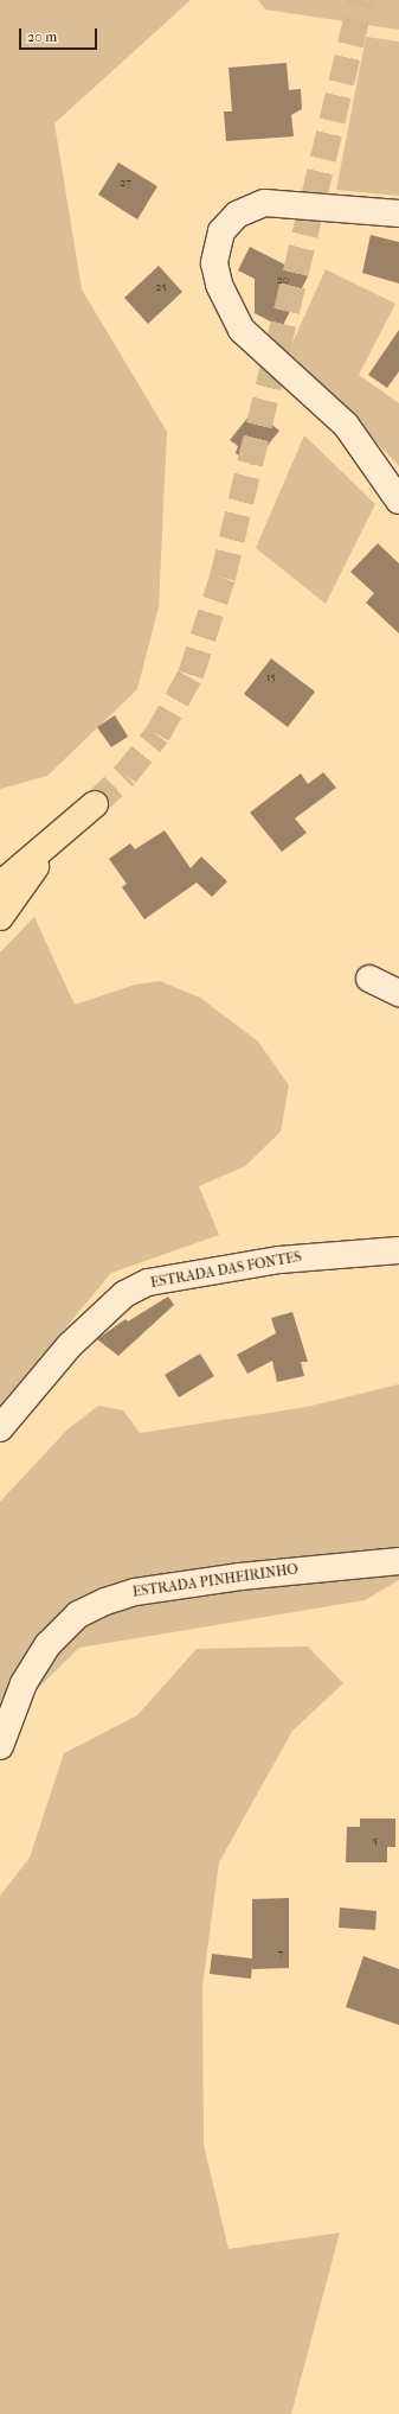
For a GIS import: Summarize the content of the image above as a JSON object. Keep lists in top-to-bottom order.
{
  "streets": {
    "street": ["ESTRADA DAS FONTES", "ESTRADA PINHEIRINHO"]
  },
  "house_numbers": [
    "27",
    "20",
    "25",
    "15",
    "5",
    "7"
  ],
  "scale_bar": "20 m"
}
